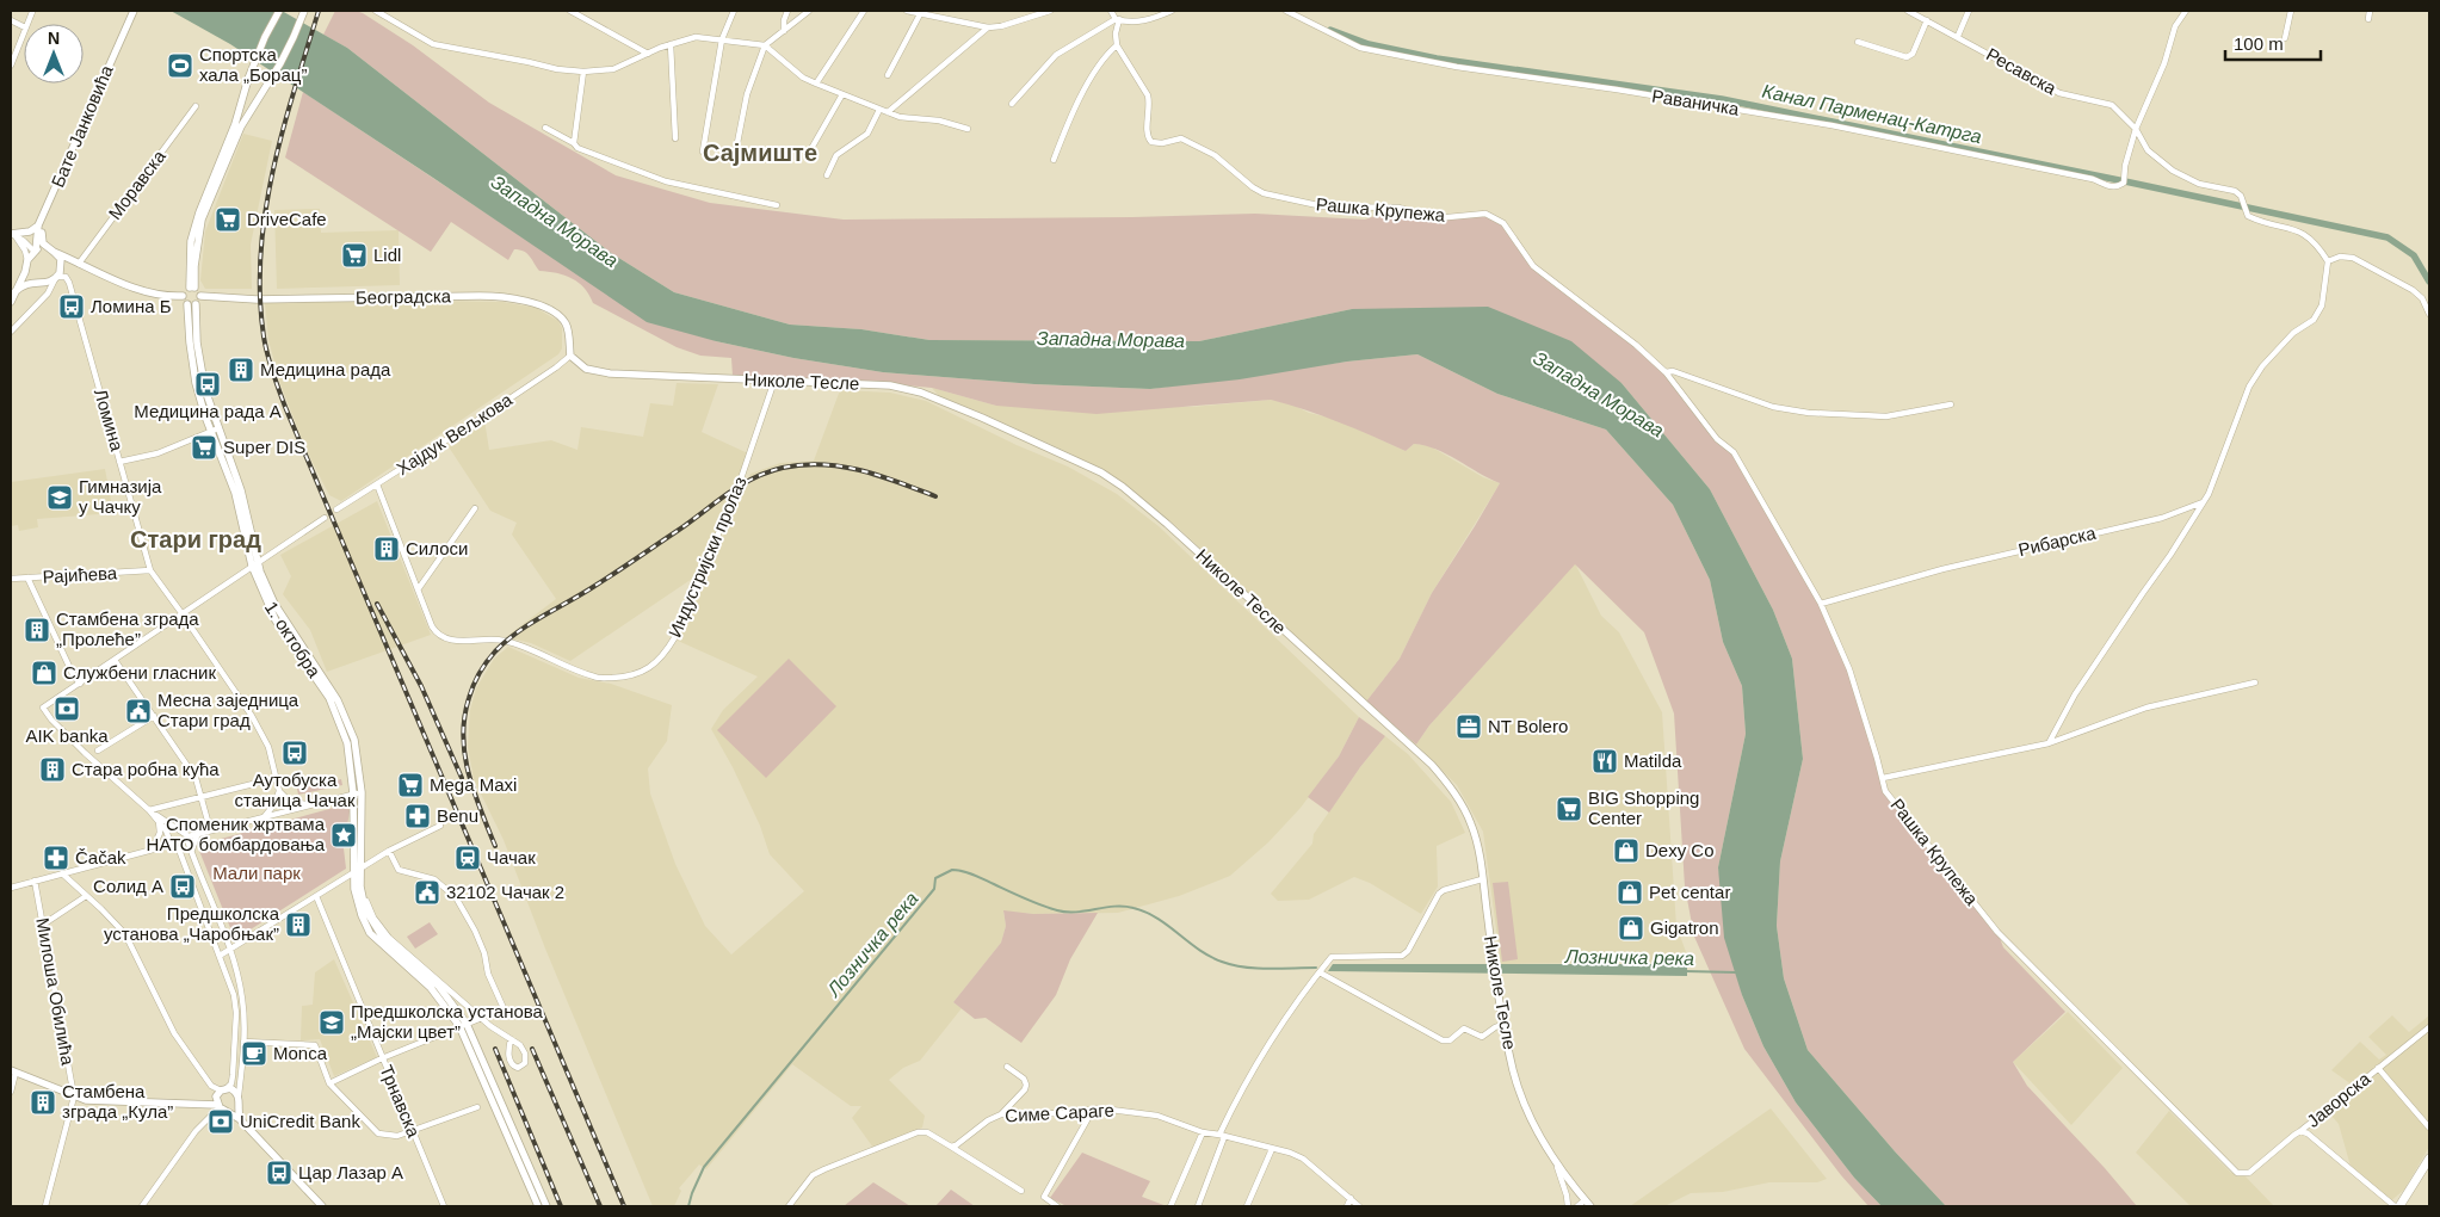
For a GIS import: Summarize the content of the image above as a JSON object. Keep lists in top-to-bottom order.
{
  "streets": {
    "main road": [
      "Бате Јанковића",
      "Београдска",
      "Николе Тесле",
      "1. октобра"
    ],
    "street": [
      "Ресавска",
      "Раваничка",
      "Моравска",
      "Рашка Крупежа",
      "Ломина",
      "Хајдук Вељкова",
      "Рибарска",
      "Индустријски пролаз",
      "Рајићева",
      "Милоша Обилића",
      "Јаворска",
      "Трнавска",
      "Симе Сараге"
    ]
  },
  "crossings": [
    ["Ресавска", "Раваничка"],
    ["Бате Јанковића", "Ломина"],
    ["Рашка Крупежа", "Рибарска"],
    ["Рашка Крупежа", "Јаворска"],
    ["Београдска", "Николе Тесле"],
    ["Београдска", "Хајдук Вељкова"],
    ["Београдска", "1. октобра"],
    ["Николе Тесле", "Хајдук Вељкова"],
    ["Николе Тесле", "Индустријски пролаз"],
    ["Ломина", "Рајићева"],
    ["Хајдук Вељкова", "Индустријски пролаз"]
  ],
  "districts": ["Сајмиште", "Стари град"],
  "water": ["Канал Парменац-Катрга", "Западна Морава", "Лозничка река"],
  "parks": ["Мали парк"],
  "places": {
    "sports": ["Спортска хала „Борац”"],
    "supermarket": [
      "DriveCafe",
      "Lidl",
      "Super DIS",
      "Mega Maxi",
      "BIG Shopping Center"
    ],
    "bus stop": [
      "Ломина Б",
      "Медицина рада А",
      "Аутобуска станица Чачак",
      "Солид А",
      "Цар Лазар А"
    ],
    "building": [
      "Медицина рада",
      "Силоси",
      "Стамбена зграда „Пролеће”",
      "Стара робна кућа",
      "Предшколска установа „Чаробњак”",
      "Стамбена зграда „Кула”"
    ],
    "school or university": ["Гимназија у Чачку", "Предшколска установа „Мајски цвет”"],
    "shop": [
      "Службени гласник",
      "Dexy Co",
      "Pet centar",
      "Gigatron"
    ],
    "bank": ["AIK banka", "UniCredit Bank"],
    "public building": ["Месна заједница Стари град", "32102 Чачак 2"],
    "office": ["NT Bolero"],
    "restaurant": ["Matilda"],
    "pharmacy": ["Benu", "Čačak"],
    "place": ["Споменик жртвама НАТО бомбардовања"],
    "station": ["Чачак"],
    "cafe": ["Monca"]
  },
  "scale_bar": "100 m",
  "north": "top"
}
